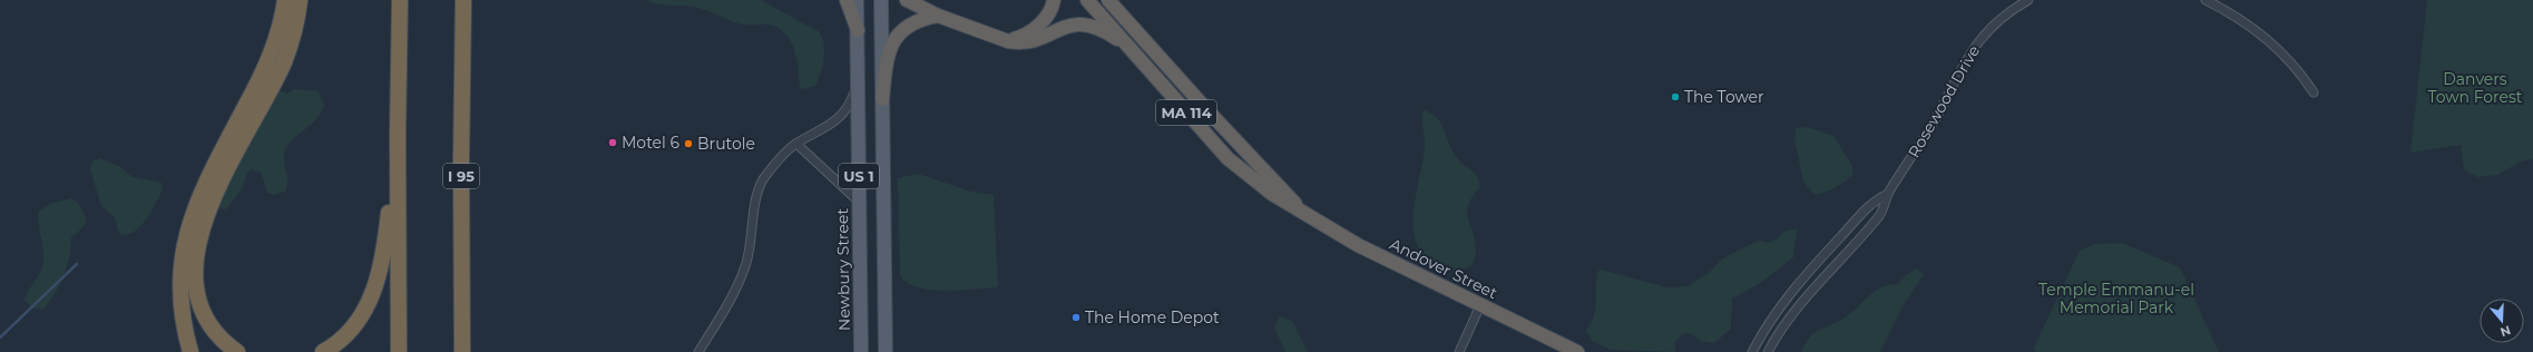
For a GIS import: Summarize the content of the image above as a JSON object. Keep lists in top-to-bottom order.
{
  "streets": {
    "highway": ["MA 114", "I 95", "Andover Street"],
    "main road": ["US 1", "Newbury Street"],
    "street": ["Rosewood Drive"]
  },
  "parks": ["Danvers Town Forest", "Temple Emmanu-el Memorial Park"],
  "places": [
    "The Tower",
    "Motel 6",
    "Brutole",
    "The Home Depot"
  ],
  "north": "bottom"
}
